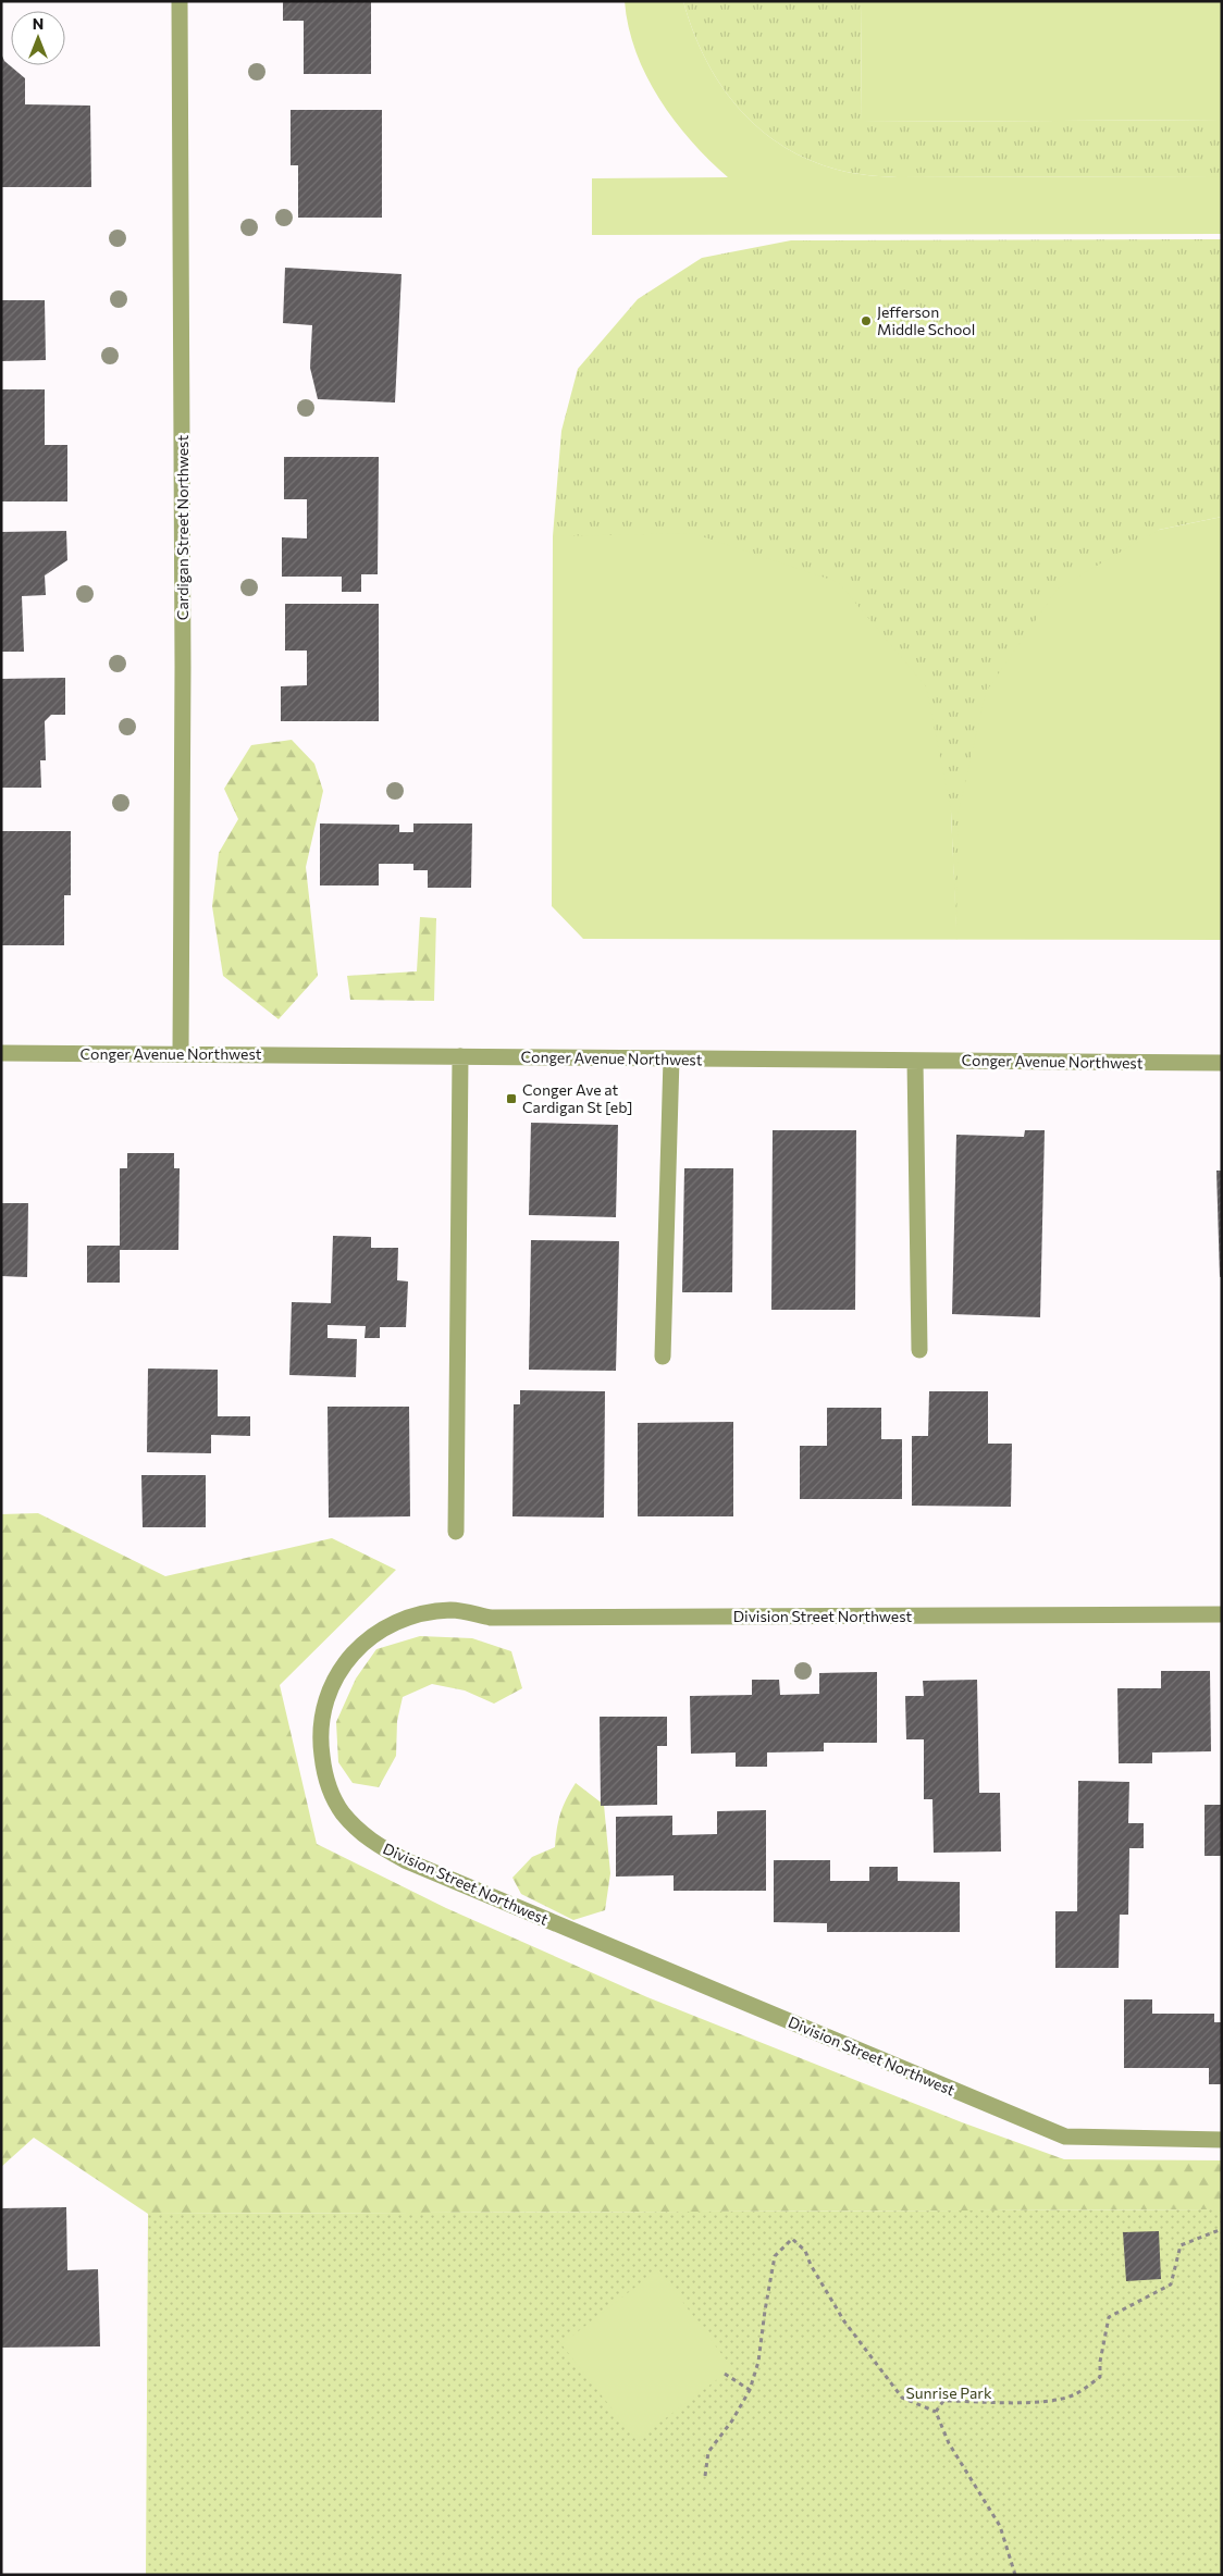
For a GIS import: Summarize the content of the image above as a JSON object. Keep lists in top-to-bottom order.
{
  "streets": {
    "street": ["Cardigan Street Northwest", "Conger Avenue Northwest", "Division Street Northwest"]
  },
  "crossings": [
    ["Cardigan Street Northwest", "Conger Avenue Northwest"]
  ],
  "parks": ["Sunrise Park"],
  "places": {
    "other": ["Jefferson Middle School"],
    "transit": ["Conger Ave at Cardigan St [eb]"]
  },
  "north": "top"
}
